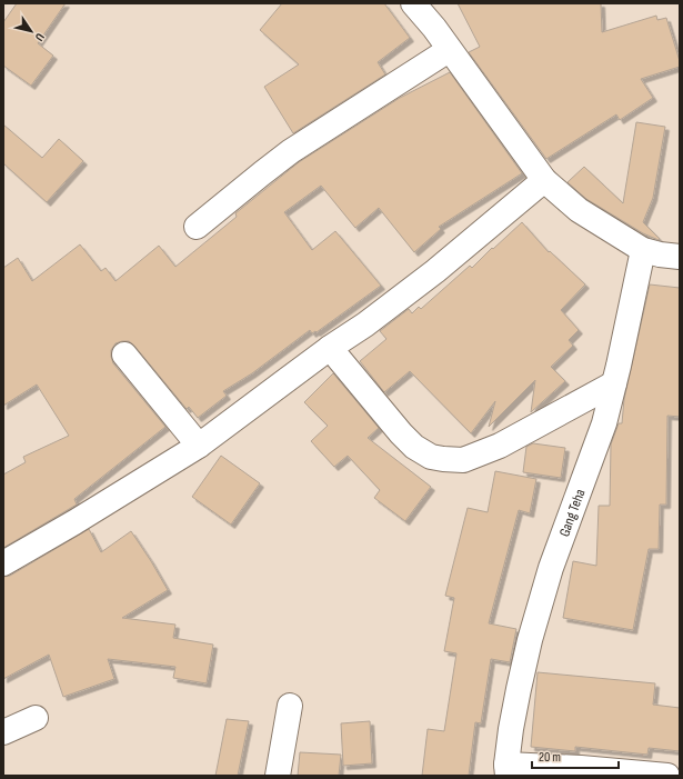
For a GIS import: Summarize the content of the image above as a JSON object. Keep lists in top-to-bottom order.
{
  "streets": {
    "street": ["Gang Teha"]
  },
  "scale_bar": "20 m",
  "north": "bottom right"
}
